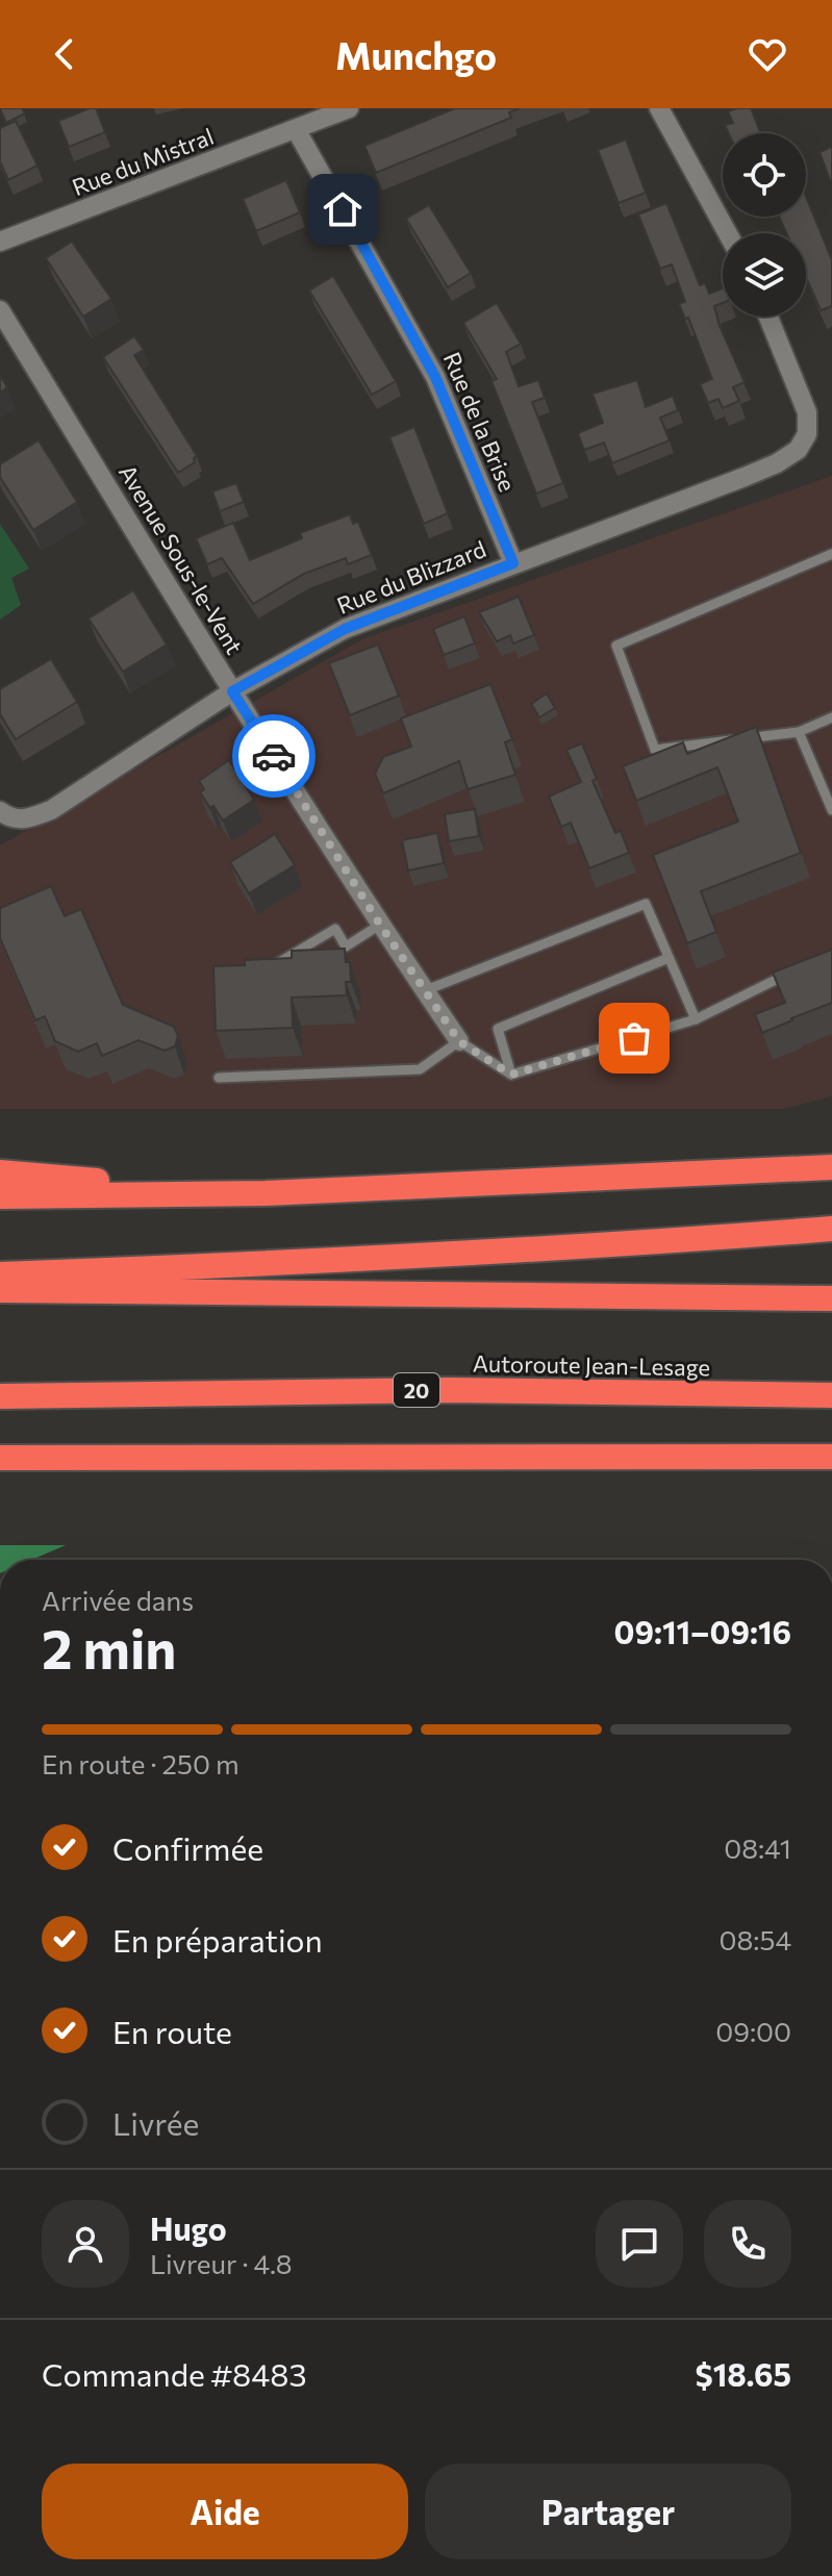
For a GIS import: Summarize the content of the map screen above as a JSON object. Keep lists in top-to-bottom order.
{
  "streets": {
    "highway": ["Autoroute Jean-Lesage", "20"],
    "street": [
      "Rue du Mistral",
      "Rue de la Brise",
      "Avenue Sous-le-Vent",
      "Rue du Blizzard"
    ]
  },
  "crossings": [
    ["Rue du Mistral", "Rue de la Brise"],
    ["Rue de la Brise", "Rue du Blizzard"],
    ["Avenue Sous-le-Vent", "Rue du Blizzard"]
  ],
  "page": {
    "header": "Munchgo",
    "heading": ["2 min", "Arrivée dans", "09:11–09:16"],
    "panel": [
      "Hugo",
      "Livreur · 4.8",
      "Commande #8483",
      "$18.65"
    ],
    "bar": "En route · 250 m",
    "list": [
      ["Confirmée", "08:41"],
      ["En préparation", "08:54"],
      ["En route", "09:00"],
      "Livrée"
    ],
    "buttons": ["Aide", "Partager"]
  }
}
